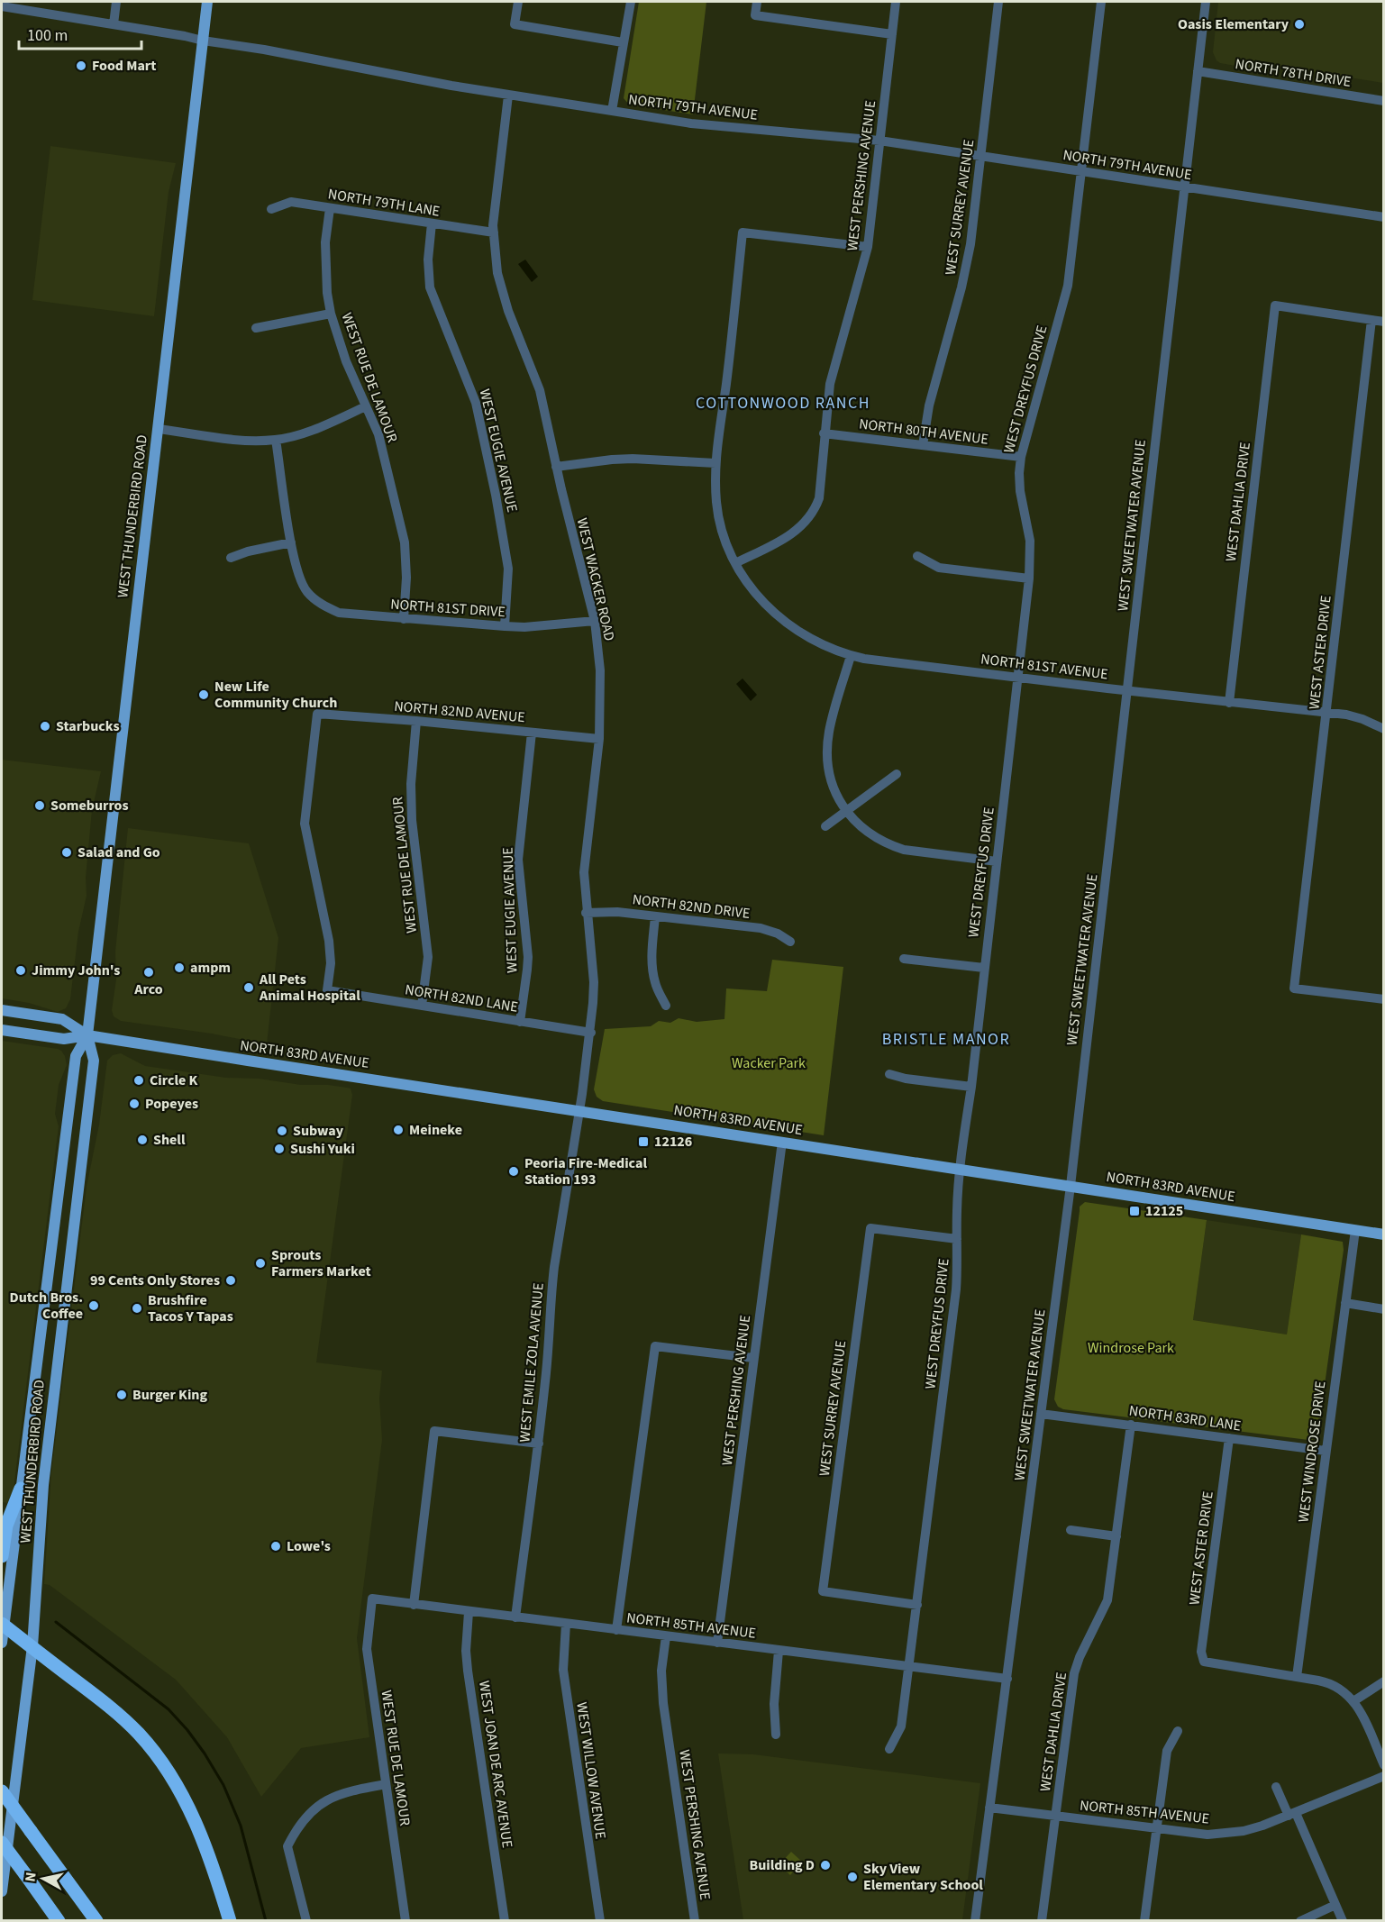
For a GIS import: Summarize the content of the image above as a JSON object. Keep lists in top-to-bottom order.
{
  "streets": {
    "main road": ["WEST THUNDERBIRD ROAD", "NORTH 83RD AVENUE"],
    "street": [
      "NORTH 78TH DRIVE",
      "NORTH 79TH AVENUE",
      "WEST PERSHING AVENUE",
      "NORTH 79TH LANE",
      "WEST SURREY AVENUE",
      "WEST RUE DE LAMOUR",
      "WEST DREYFUS DRIVE",
      "NORTH 80TH AVENUE",
      "WEST EUGIE AVENUE",
      "WEST DAHLIA DRIVE",
      "WEST SWEETWATER AVENUE",
      "WEST WACKER ROAD",
      "NORTH 81ST DRIVE",
      "WEST ASTER DRIVE",
      "NORTH 81ST AVENUE",
      "NORTH 82ND AVENUE",
      "NORTH 82ND DRIVE",
      "NORTH 82ND LANE",
      "WEST EMILE ZOLA AVENUE",
      "NORTH 83RD LANE",
      "WEST WINDROSE DRIVE",
      "NORTH 85TH AVENUE",
      "WEST JOAN DE ARC AVENUE",
      "WEST WILLOW AVENUE"
    ]
  },
  "crossings": [
    ["NORTH 78TH DRIVE", "WEST SWEETWATER AVENUE"],
    ["NORTH 79TH AVENUE", "WEST PERSHING AVENUE"],
    ["NORTH 79TH AVENUE", "WEST SURREY AVENUE"],
    ["NORTH 79TH AVENUE", "WEST DREYFUS DRIVE"],
    ["NORTH 79TH AVENUE", "WEST THUNDERBIRD ROAD"],
    ["NORTH 79TH AVENUE", "WEST SWEETWATER AVENUE"],
    ["NORTH 79TH AVENUE", "WEST WACKER ROAD"],
    ["WEST PERSHING AVENUE", "NORTH 80TH AVENUE"],
    ["WEST PERSHING AVENUE", "NORTH 81ST AVENUE"],
    ["WEST PERSHING AVENUE", "NORTH 83RD AVENUE"],
    ["WEST PERSHING AVENUE", "NORTH 85TH AVENUE"],
    ["NORTH 79TH LANE", "WEST RUE DE LAMOUR"],
    ["NORTH 79TH LANE", "WEST EUGIE AVENUE"],
    ["NORTH 79TH LANE", "WEST WACKER ROAD"],
    ["WEST SURREY AVENUE", "WEST DREYFUS DRIVE"],
    ["WEST SURREY AVENUE", "NORTH 80TH AVENUE"],
    ["WEST RUE DE LAMOUR", "NORTH 81ST DRIVE"],
    ["WEST RUE DE LAMOUR", "NORTH 82ND AVENUE"],
    ["WEST RUE DE LAMOUR", "NORTH 82ND LANE"],
    ["WEST RUE DE LAMOUR", "NORTH 85TH AVENUE"],
    ["WEST DREYFUS DRIVE", "NORTH 80TH AVENUE"],
    ["WEST DREYFUS DRIVE", "NORTH 81ST AVENUE"],
    ["WEST DREYFUS DRIVE", "NORTH 83RD AVENUE"],
    ["WEST DREYFUS DRIVE", "NORTH 85TH AVENUE"],
    ["WEST EUGIE AVENUE", "NORTH 81ST DRIVE"],
    ["WEST EUGIE AVENUE", "NORTH 82ND AVENUE"],
    ["WEST EUGIE AVENUE", "NORTH 82ND LANE"],
    ["WEST DAHLIA DRIVE", "WEST ASTER DRIVE"],
    ["WEST DAHLIA DRIVE", "NORTH 81ST AVENUE"],
    ["WEST DAHLIA DRIVE", "NORTH 83RD LANE"],
    ["WEST DAHLIA DRIVE", "NORTH 85TH AVENUE"],
    ["WEST THUNDERBIRD ROAD", "NORTH 83RD AVENUE"],
    ["WEST SWEETWATER AVENUE", "NORTH 81ST AVENUE"],
    ["WEST SWEETWATER AVENUE", "NORTH 83RD AVENUE"],
    ["WEST SWEETWATER AVENUE", "NORTH 83RD LANE"],
    ["WEST SWEETWATER AVENUE", "NORTH 85TH AVENUE"],
    ["WEST WACKER ROAD", "NORTH 81ST DRIVE"],
    ["WEST WACKER ROAD", "NORTH 82ND AVENUE"],
    ["WEST WACKER ROAD", "NORTH 82ND DRIVE"],
    ["WEST WACKER ROAD", "NORTH 82ND LANE"],
    ["WEST WACKER ROAD", "NORTH 83RD AVENUE"],
    ["WEST WACKER ROAD", "WEST EMILE ZOLA AVENUE"],
    ["WEST ASTER DRIVE", "NORTH 81ST AVENUE"],
    ["WEST ASTER DRIVE", "NORTH 83RD LANE"],
    ["WEST ASTER DRIVE", "WEST WINDROSE DRIVE"],
    ["NORTH 82ND AVENUE", "NORTH 82ND LANE"],
    ["NORTH 83RD AVENUE", "WEST EMILE ZOLA AVENUE"],
    ["NORTH 83RD AVENUE", "WEST WINDROSE DRIVE"],
    ["WEST EMILE ZOLA AVENUE", "NORTH 85TH AVENUE"],
    ["NORTH 83RD LANE", "WEST WINDROSE DRIVE"],
    ["NORTH 85TH AVENUE", "WEST JOAN DE ARC AVENUE"],
    ["NORTH 85TH AVENUE", "WEST WILLOW AVENUE"]
  ],
  "districts": ["COTTONWOOD RANCH", "BRISTLE MANOR"],
  "parks": ["Wacker Park", "Windrose Park"],
  "places": {
    "other": [
      "Oasis Elementary",
      "Food Mart",
      "New Life Community Church",
      "Starbucks",
      "Someburros",
      "Salad and Go",
      "ampm",
      "Jimmy John's",
      "Arco",
      "All Pets Animal Hospital",
      "Circle K",
      "Popeyes",
      "Meineke",
      "Subway",
      "Shell",
      "Sushi Yuki",
      "Peoria Fire-Medical Station 193",
      "Sprouts Farmers Market",
      "99 Cents Only Stores",
      "Dutch Bros. Coffee",
      "Brushfire Tacos Y Tapas",
      "Burger King",
      "Lowe's",
      "Building D",
      "Sky View Elementary School"
    ],
    "transit": ["12126", "12125"]
  },
  "scale_bar": "100 m",
  "north": "left"
}
